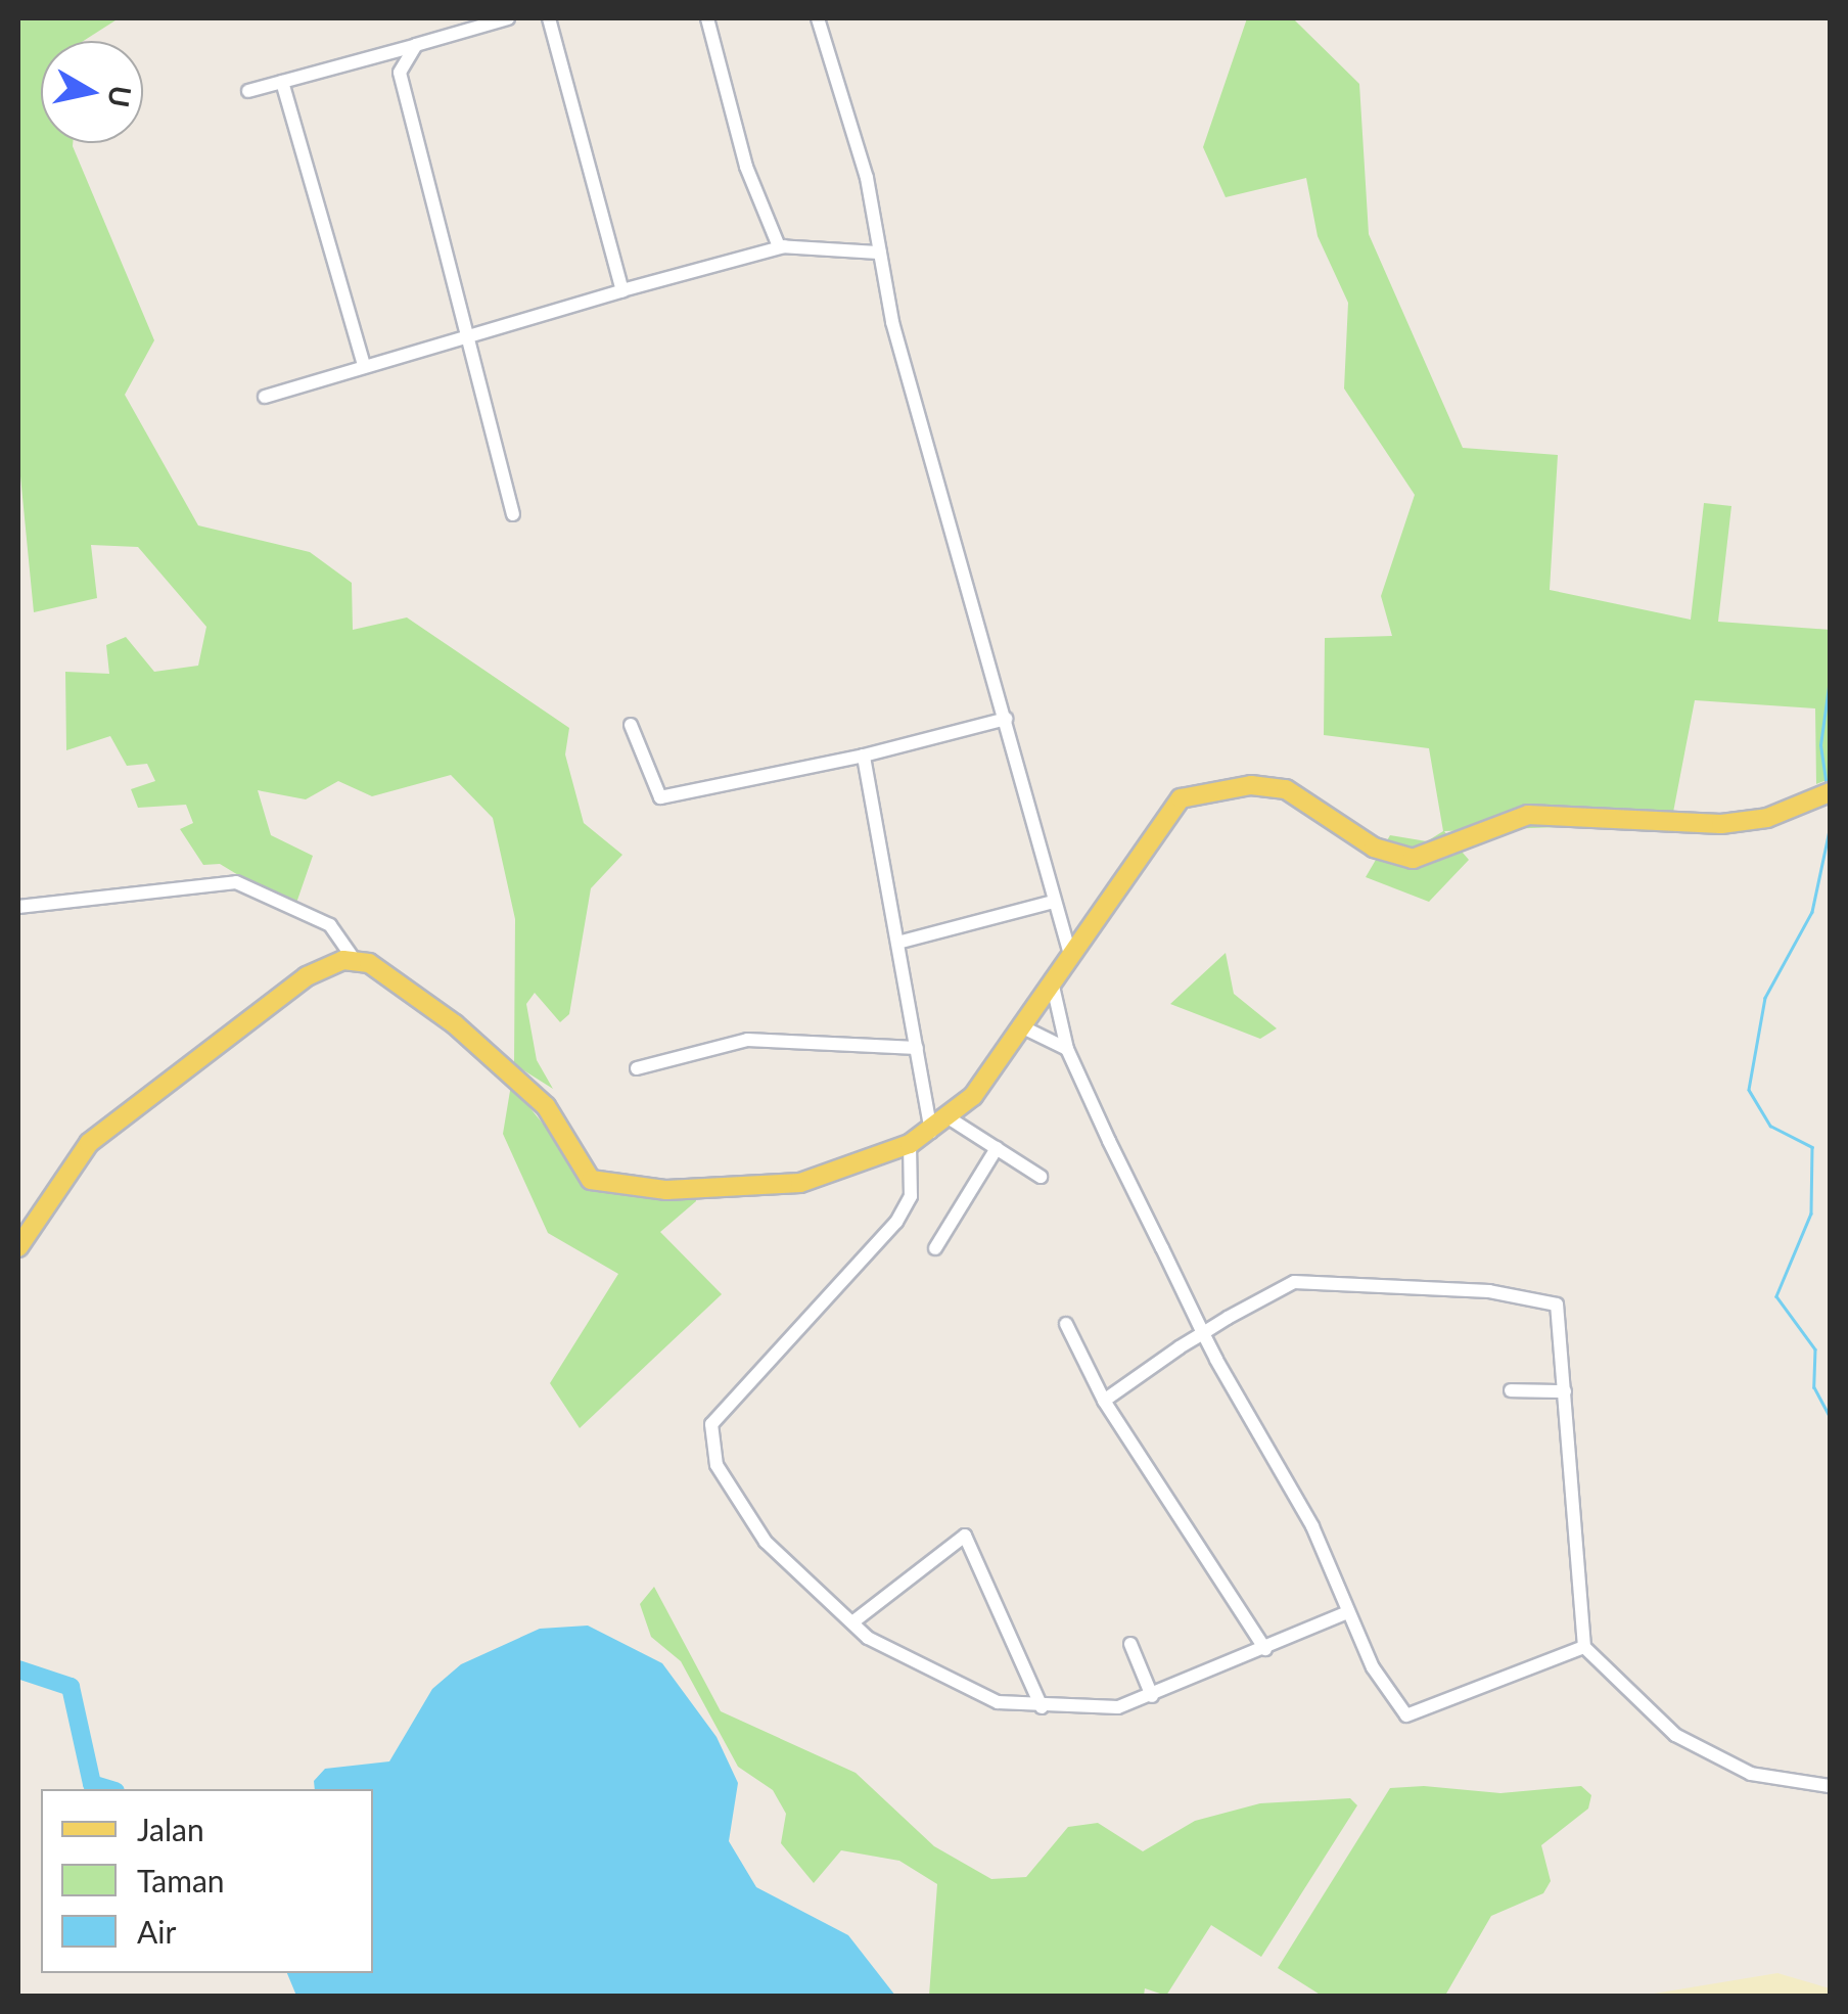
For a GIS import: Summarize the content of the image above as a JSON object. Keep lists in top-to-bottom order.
{
  "legend": ["Jalan", "Taman", "Air"],
  "north": "right"
}
